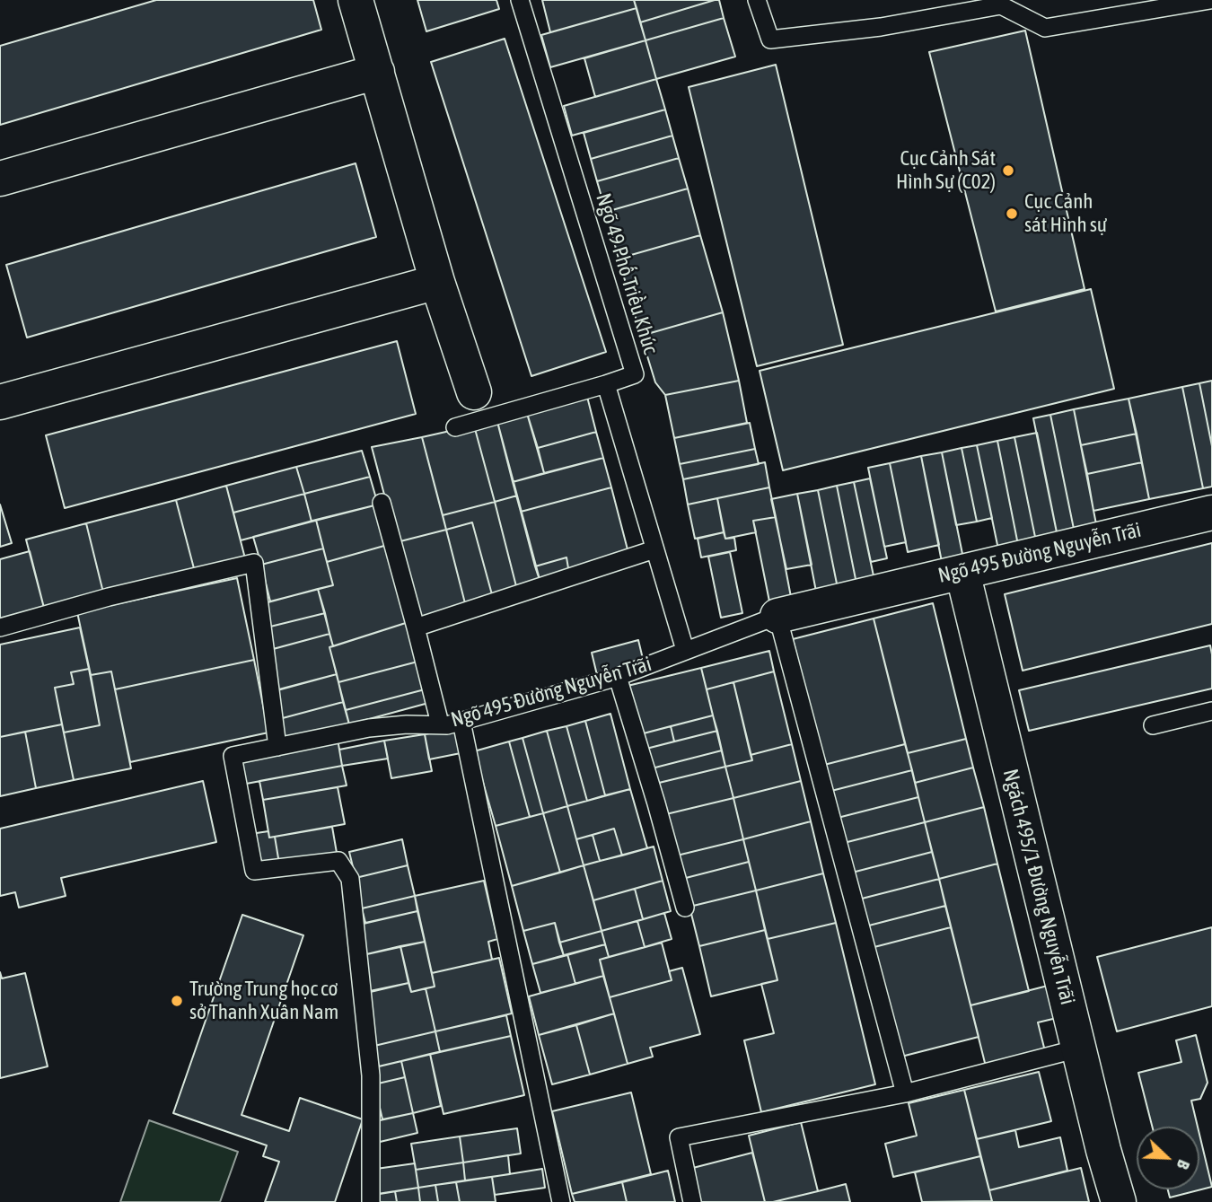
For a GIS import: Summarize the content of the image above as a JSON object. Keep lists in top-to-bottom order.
{
  "streets": {
    "street": ["Ngõ 495 Đường Nguyễn Trãi", "Ngách 495/1 Đường Nguyễn Trãi"],
    "lane": ["Ngõ 49 Phố Triều Khúc"]
  },
  "crossings": [
    ["Ngõ 495 Đường Nguyễn Trãi", "Ngách 495/1 Đường Nguyễn Trãi"]
  ],
  "places": ["Cục Cảnh Sát Hình Sự (C02)", "Cục Cảnh sát Hình sự", "Trường Trung học cơ sở Thanh Xuân Nam"],
  "north": "bottom right"
}
